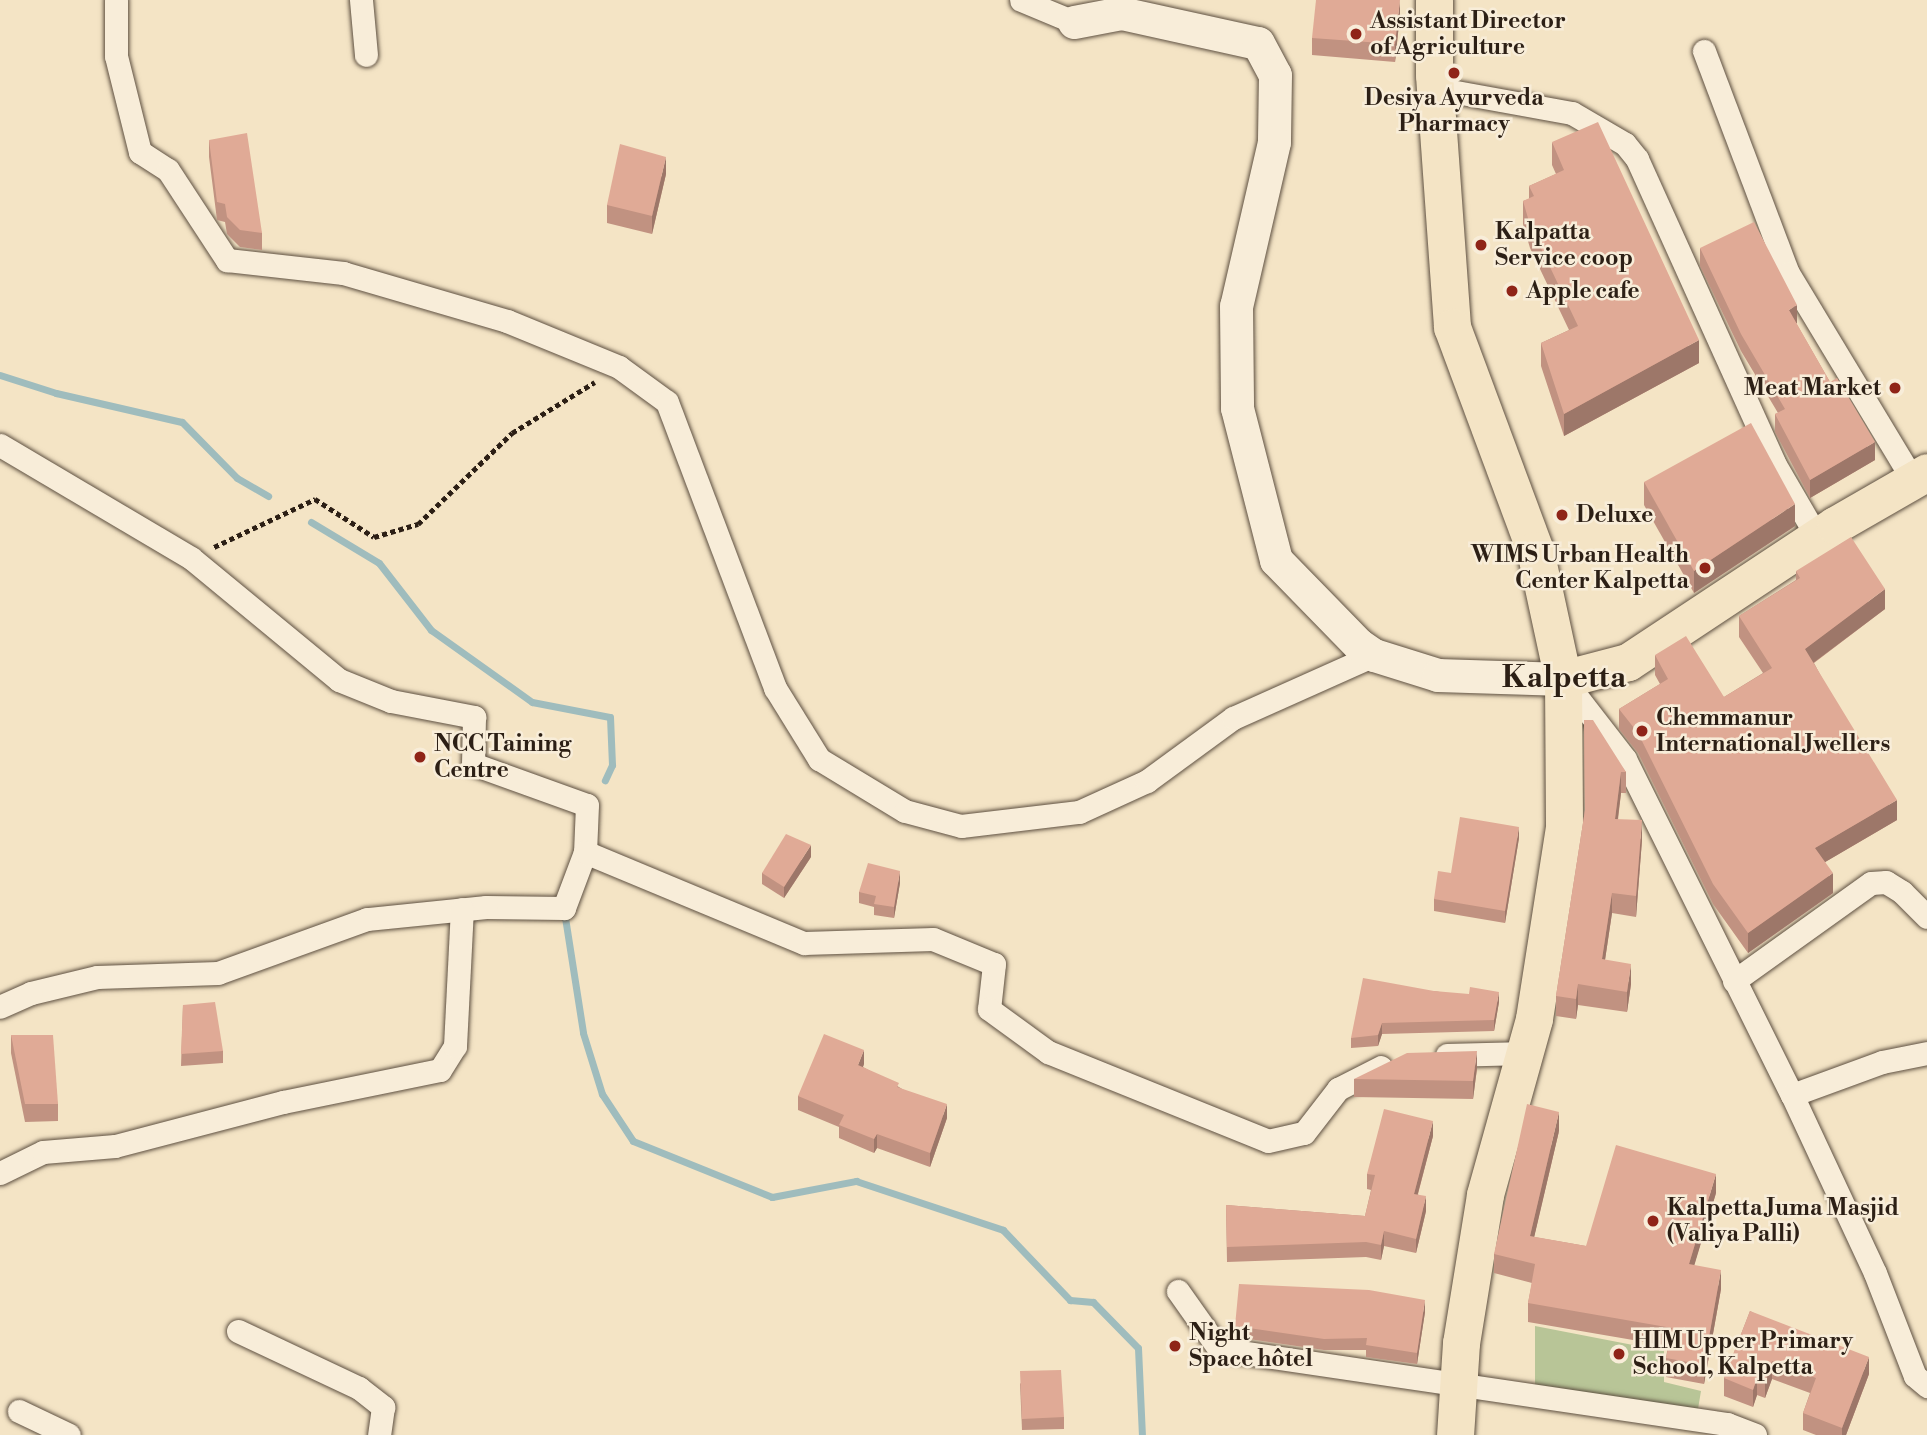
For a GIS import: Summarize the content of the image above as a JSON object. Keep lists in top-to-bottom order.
{
  "districts": ["Kalpetta"],
  "places": [
    "Assistant Director of Agriculture",
    "Desiya Ayurveda Pharmacy",
    "Kalpatta Service coop",
    "Apple cafe",
    "Meat Market",
    "Deluxe",
    "WIMS Urban Health Center Kalpetta",
    "Chemmanur International Jwellers",
    "NCC Taining Centre",
    "Kalpetta Juma Masjid (Valiya Palli)",
    "Night Space hôtel",
    "HIM Upper Primary School, Kalpetta"
  ]
}
